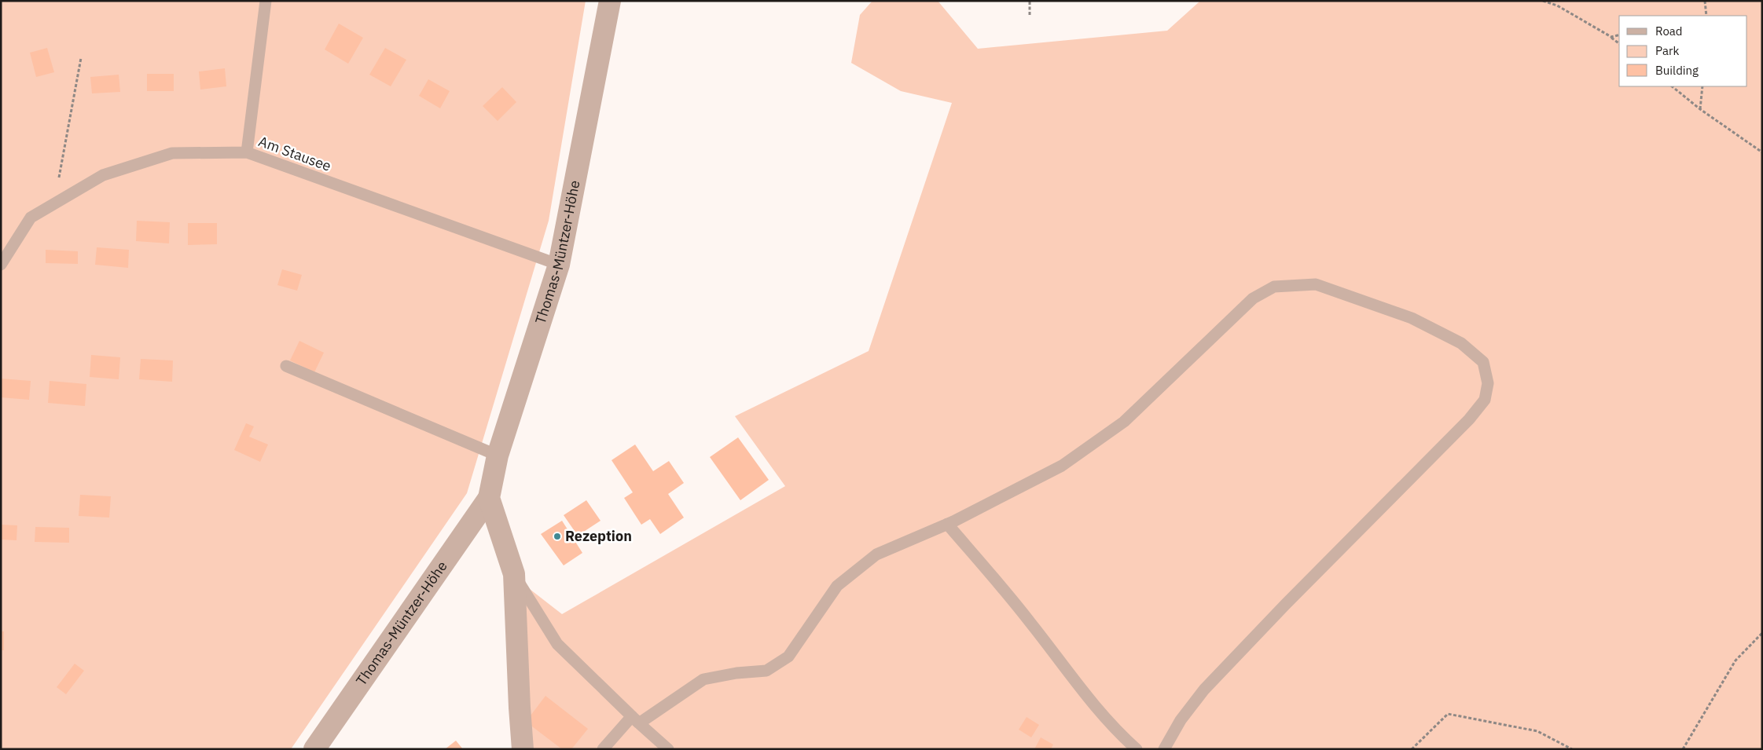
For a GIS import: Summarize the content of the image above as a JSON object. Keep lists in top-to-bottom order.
{
  "streets": {
    "street": ["Thomas-Müntzer-Höhe"],
    "lane": ["Am Stausee"]
  },
  "crossings": [
    ["Am Stausee", "Thomas-Müntzer-Höhe"]
  ],
  "places": ["Rezeption"],
  "legend": ["Road", "Park", "Building"]
}
